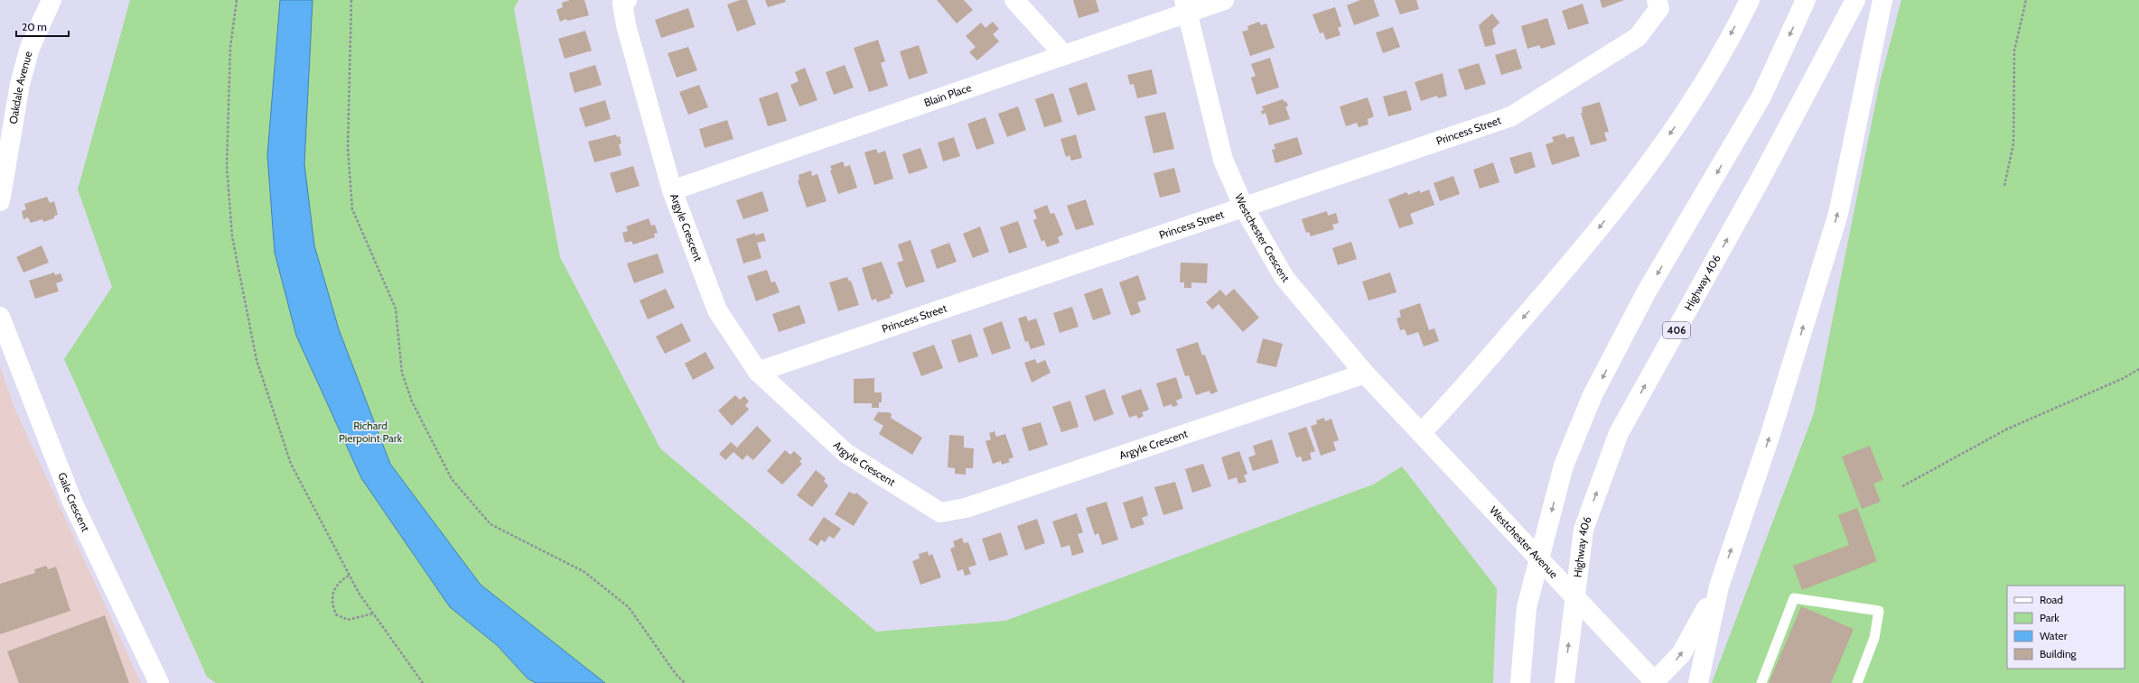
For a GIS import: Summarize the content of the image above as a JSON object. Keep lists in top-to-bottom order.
{
  "streets": {
    "main road": [
      "Oakdale Avenue",
      "Blain Place",
      "Princess Street",
      "Argyle Crescent",
      "Westchester Crescent",
      "Highway 406",
      "406",
      "Gale Crescent",
      "Westchester Avenue"
    ]
  },
  "crossings": [
    ["Blain Place", "Argyle Crescent"],
    ["Blain Place", "Westchester Crescent"],
    ["Princess Street", "Argyle Crescent"],
    ["Princess Street", "Westchester Crescent"],
    ["Argyle Crescent", "Westchester Crescent"],
    ["Westchester Crescent", "Westchester Avenue"]
  ],
  "parks": ["Richard Pierpoint Park"],
  "legend": [
    "Road",
    "Park",
    "Water",
    "Building"
  ],
  "scale_bar": "20 m"
}
